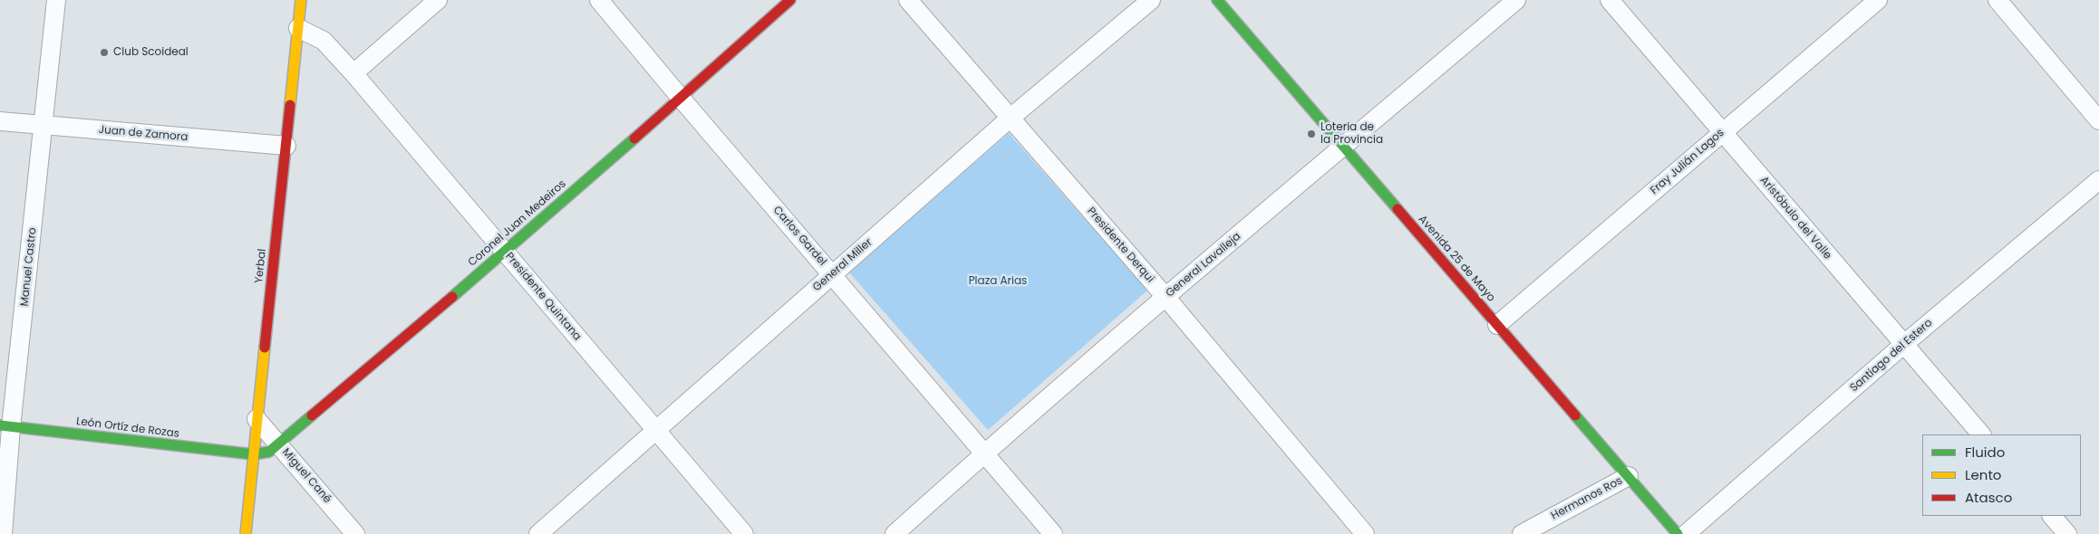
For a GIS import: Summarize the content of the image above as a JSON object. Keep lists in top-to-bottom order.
{
  "streets": {
    "street": [
      "Juan de Zamora",
      "Fray Julián Lagos",
      "Aristóbulo del Valle",
      "Coronel Juan Medeiros",
      "Carlos Gardel",
      "Presidente Derqui",
      "Avenida 25 de Mayo",
      "General Miller",
      "General Lavalleja",
      "Yerbal",
      "Manuel Castro",
      "Presidente Quintana",
      "Santiago del Estero",
      "León Ortíz de Rozas",
      "Miguel Cané",
      "Hermanos Ros"
    ]
  },
  "crossings": [
    ["Juan de Zamora", "Yerbal"],
    ["Juan de Zamora", "Manuel Castro"],
    ["Fray Julián Lagos", "Aristóbulo del Valle"],
    ["Fray Julián Lagos", "Avenida 25 de Mayo"],
    ["Aristóbulo del Valle", "Santiago del Estero"],
    ["Coronel Juan Medeiros", "Carlos Gardel"],
    ["Coronel Juan Medeiros", "Yerbal"],
    ["Coronel Juan Medeiros", "Presidente Quintana"],
    ["Coronel Juan Medeiros", "León Ortíz de Rozas"],
    ["Coronel Juan Medeiros", "Miguel Cané"],
    ["Carlos Gardel", "General Miller"],
    ["Carlos Gardel", "General Lavalleja"],
    ["Presidente Derqui", "General Miller"],
    ["Presidente Derqui", "General Lavalleja"],
    ["Avenida 25 de Mayo", "General Lavalleja"],
    ["Avenida 25 de Mayo", "Hermanos Ros"],
    ["General Miller", "Presidente Quintana"],
    ["Yerbal", "Presidente Quintana"],
    ["Yerbal", "León Ortíz de Rozas"],
    ["Yerbal", "Miguel Cané"],
    ["Manuel Castro", "León Ortíz de Rozas"]
  ],
  "parks": ["Plaza Arias"],
  "places": ["Club Scoideal", "Loteria de la Provincia"],
  "legend": ["Fluido", "Lento", "Atasco"]
}
